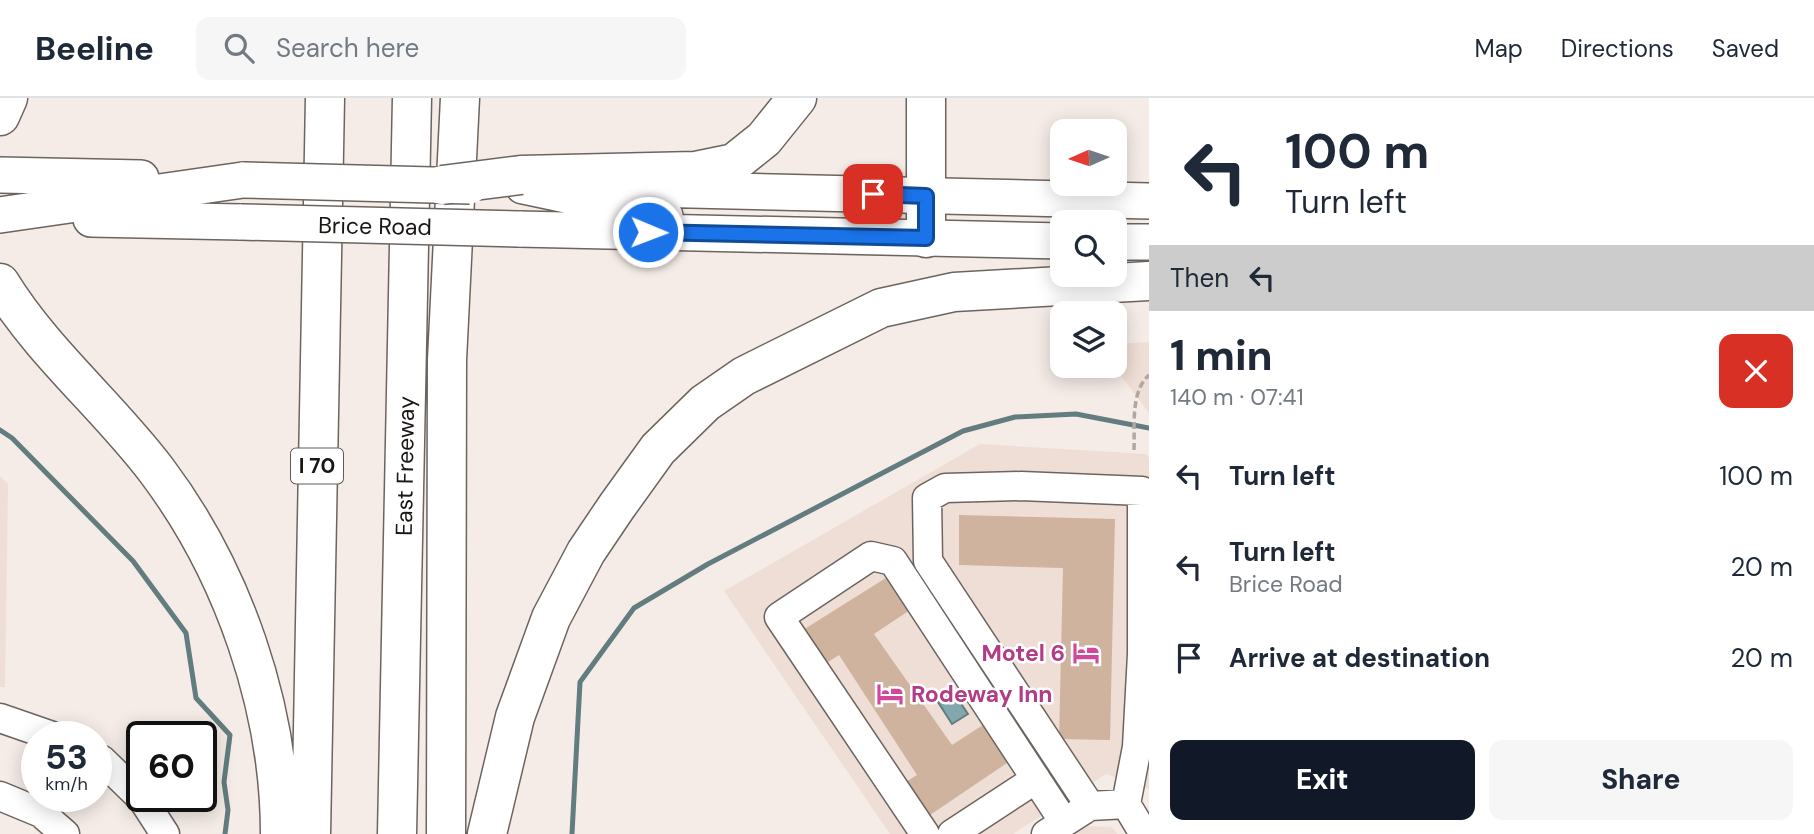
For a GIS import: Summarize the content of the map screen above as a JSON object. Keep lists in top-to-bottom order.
{
  "streets": {
    "highway": ["I 70", "East Freeway"],
    "main road": ["Brice Road"]
  },
  "places": {
    "hotel": ["Motel 6", "Rodeway Inn"]
  },
  "north": "left",
  "page": {
    "header": "Beeline",
    "search": "Search here",
    "nav": ["Map", "Directions", "Saved"],
    "turn": ["100 m", "Turn left"],
    "then": "Then",
    "heading": ["1 min", "140 m · 07:41"],
    "list": [
      {
        "name": "Turn left",
        "value": "100 m"
      },
      {
        "name": "Turn left",
        "note": "Brice Road",
        "value": "20 m"
      },
      {
        "name": "Arrive at destination",
        "value": "20 m"
      }
    ],
    "speed": "53 km/h",
    "limit": "60",
    "buttons": ["Exit", "Share"]
  }
}
